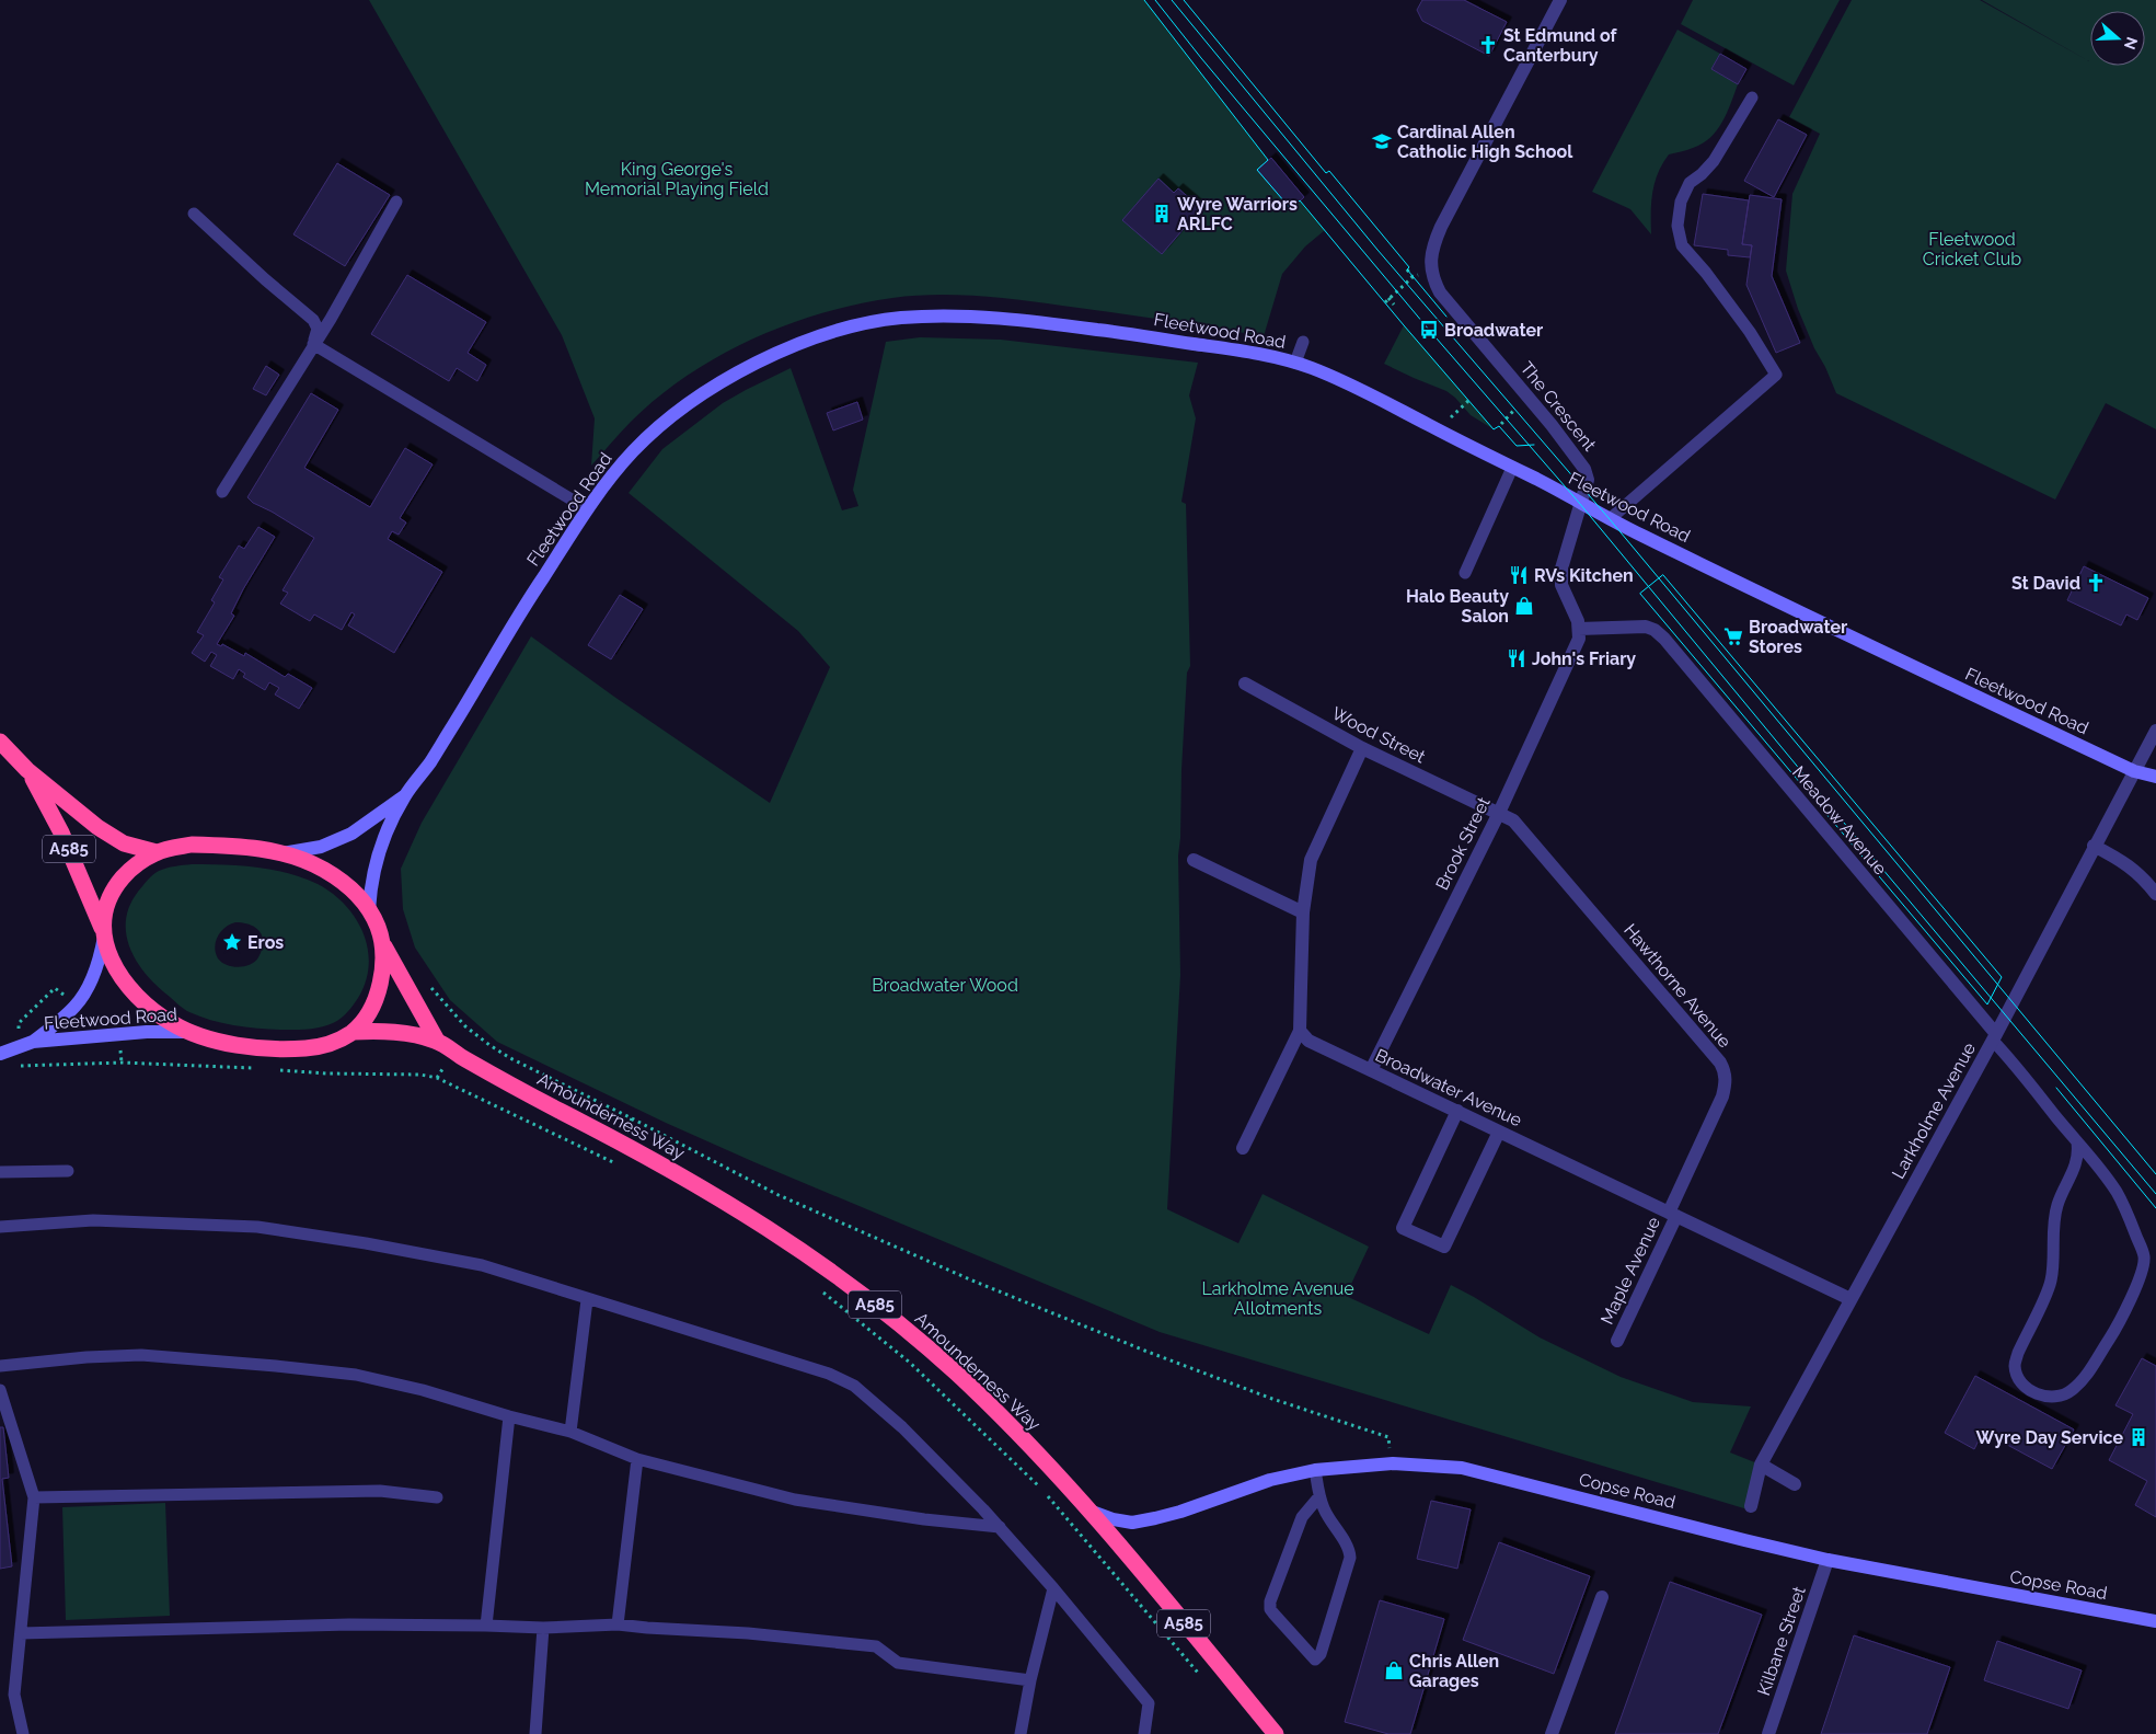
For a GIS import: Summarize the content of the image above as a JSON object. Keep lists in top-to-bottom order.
{
  "streets": {
    "highway": ["A585", "Amounderness Way"],
    "street": [
      "Fleetwood Road",
      "The Crescent",
      "Wood Street",
      "Meadow Avenue",
      "Brook Street",
      "Hawthorne Avenue",
      "Broadwater Avenue",
      "Larkholme Avenue",
      "Maple Avenue",
      "Copse Road",
      "Kilbane Street"
    ]
  },
  "crossings": [
    ["Fleetwood Road", "The Crescent"],
    ["Fleetwood Road", "A585"],
    ["Fleetwood Road", "Larkholme Avenue"],
    ["Wood Street", "Brook Street"],
    ["Wood Street", "Hawthorne Avenue"],
    ["Meadow Avenue", "Brook Street"],
    ["Meadow Avenue", "Larkholme Avenue"],
    ["Brook Street", "Hawthorne Avenue"],
    ["Brook Street", "Broadwater Avenue"],
    ["A585", "Amounderness Way"],
    ["Hawthorne Avenue", "Broadwater Avenue"],
    ["Hawthorne Avenue", "Maple Avenue"],
    ["Broadwater Avenue", "Larkholme Avenue"],
    ["Broadwater Avenue", "Maple Avenue"],
    ["Amounderness Way", "Copse Road"],
    ["Copse Road", "Kilbane Street"]
  ],
  "parks": [
    "King George's Memorial Playing Field",
    "Fleetwood Cricket Club",
    "Broadwater Wood",
    "Larkholme Avenue Allotments"
  ],
  "places": {
    "church": ["St Edmund of Canterbury", "St David"],
    "school or university": ["Cardinal Allen Catholic High School"],
    "building": ["Wyre Warriors ARLFC", "Wyre Day Service"],
    "bus stop": ["Broadwater"],
    "restaurant": ["RVs Kitchen", "John's Friary"],
    "shop": ["Halo Beauty Salon", "Chris Allen Garages"],
    "supermarket": ["Broadwater Stores"],
    "place": ["Eros"]
  },
  "north": "right"
}
